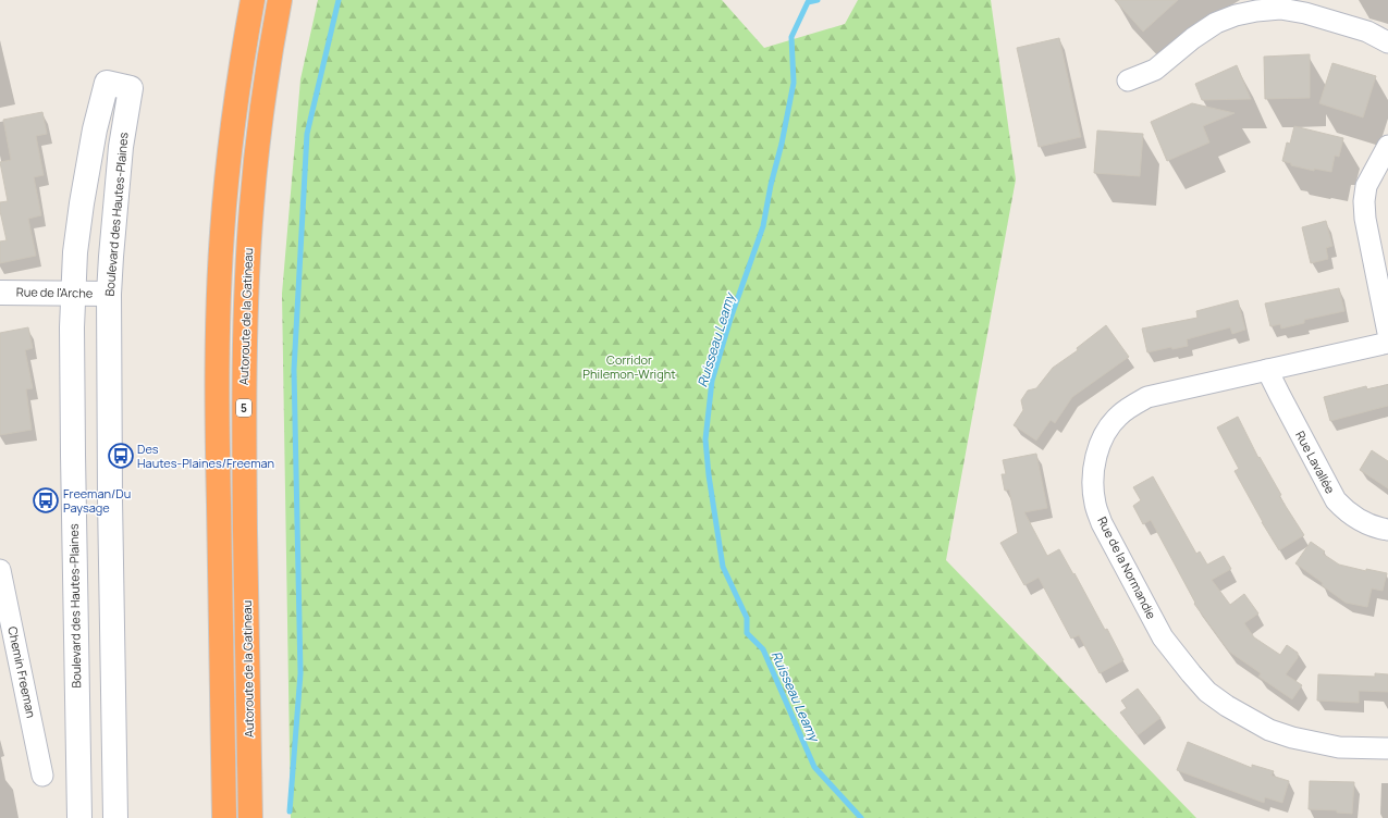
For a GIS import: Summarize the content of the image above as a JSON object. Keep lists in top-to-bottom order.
{
  "streets": {
    "highway": ["Autoroute de la Gatineau", "5"],
    "street": [
      "Boulevard des Hautes-Plaines",
      "Rue de l'Arche",
      "Rue Lavallée",
      "Rue de la Normandie",
      "Chemin Freeman"
    ]
  },
  "crossings": [
    ["Boulevard des Hautes-Plaines", "Rue de l'Arche"],
    ["Rue Lavallée", "Rue de la Normandie"]
  ],
  "water": ["Ruisseau Leamy"],
  "parks": ["Corridor Philemon-Wright"],
  "places": {
    "bus stop": ["Des Hautes-Plaines/Freeman", "Freeman/Du Paysage"]
  }
}
